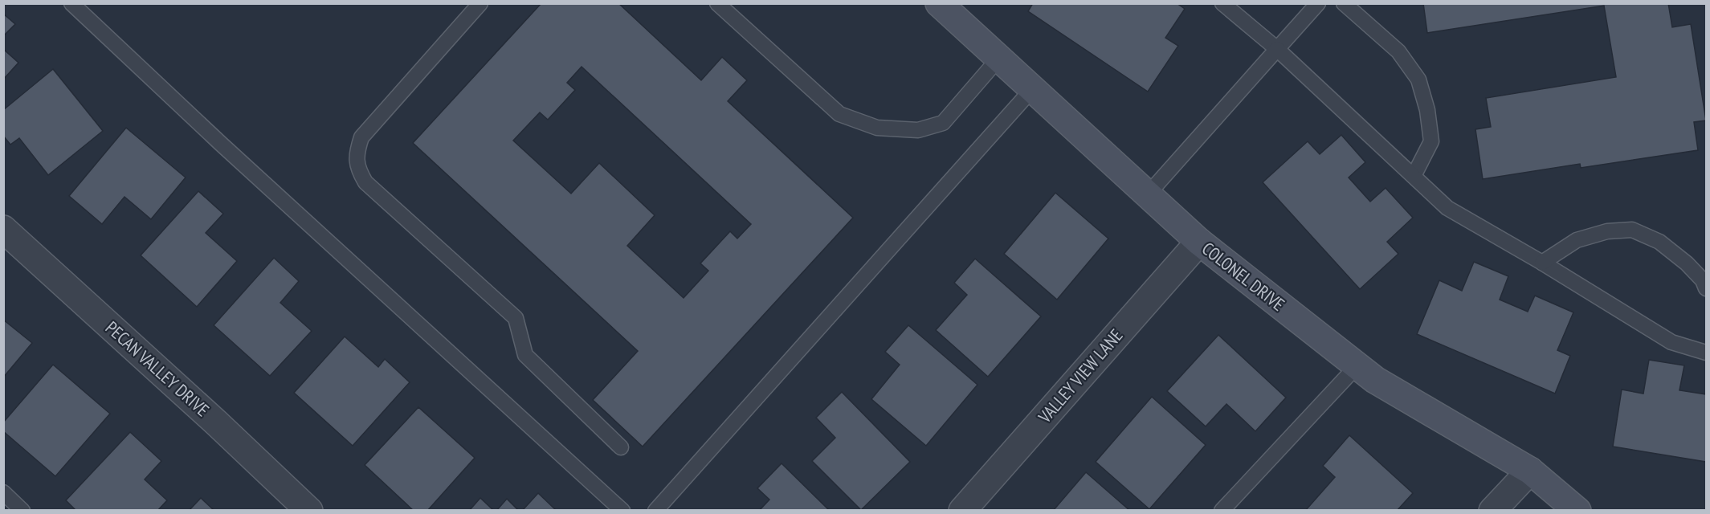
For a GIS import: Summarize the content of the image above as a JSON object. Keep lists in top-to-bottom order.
{
  "streets": {
    "street": ["COLONEL DRIVE", "PECAN VALLEY DRIVE", "VALLEY VIEW LANE"]
  },
  "crossings": [
    ["COLONEL DRIVE", "VALLEY VIEW LANE"]
  ]
}
